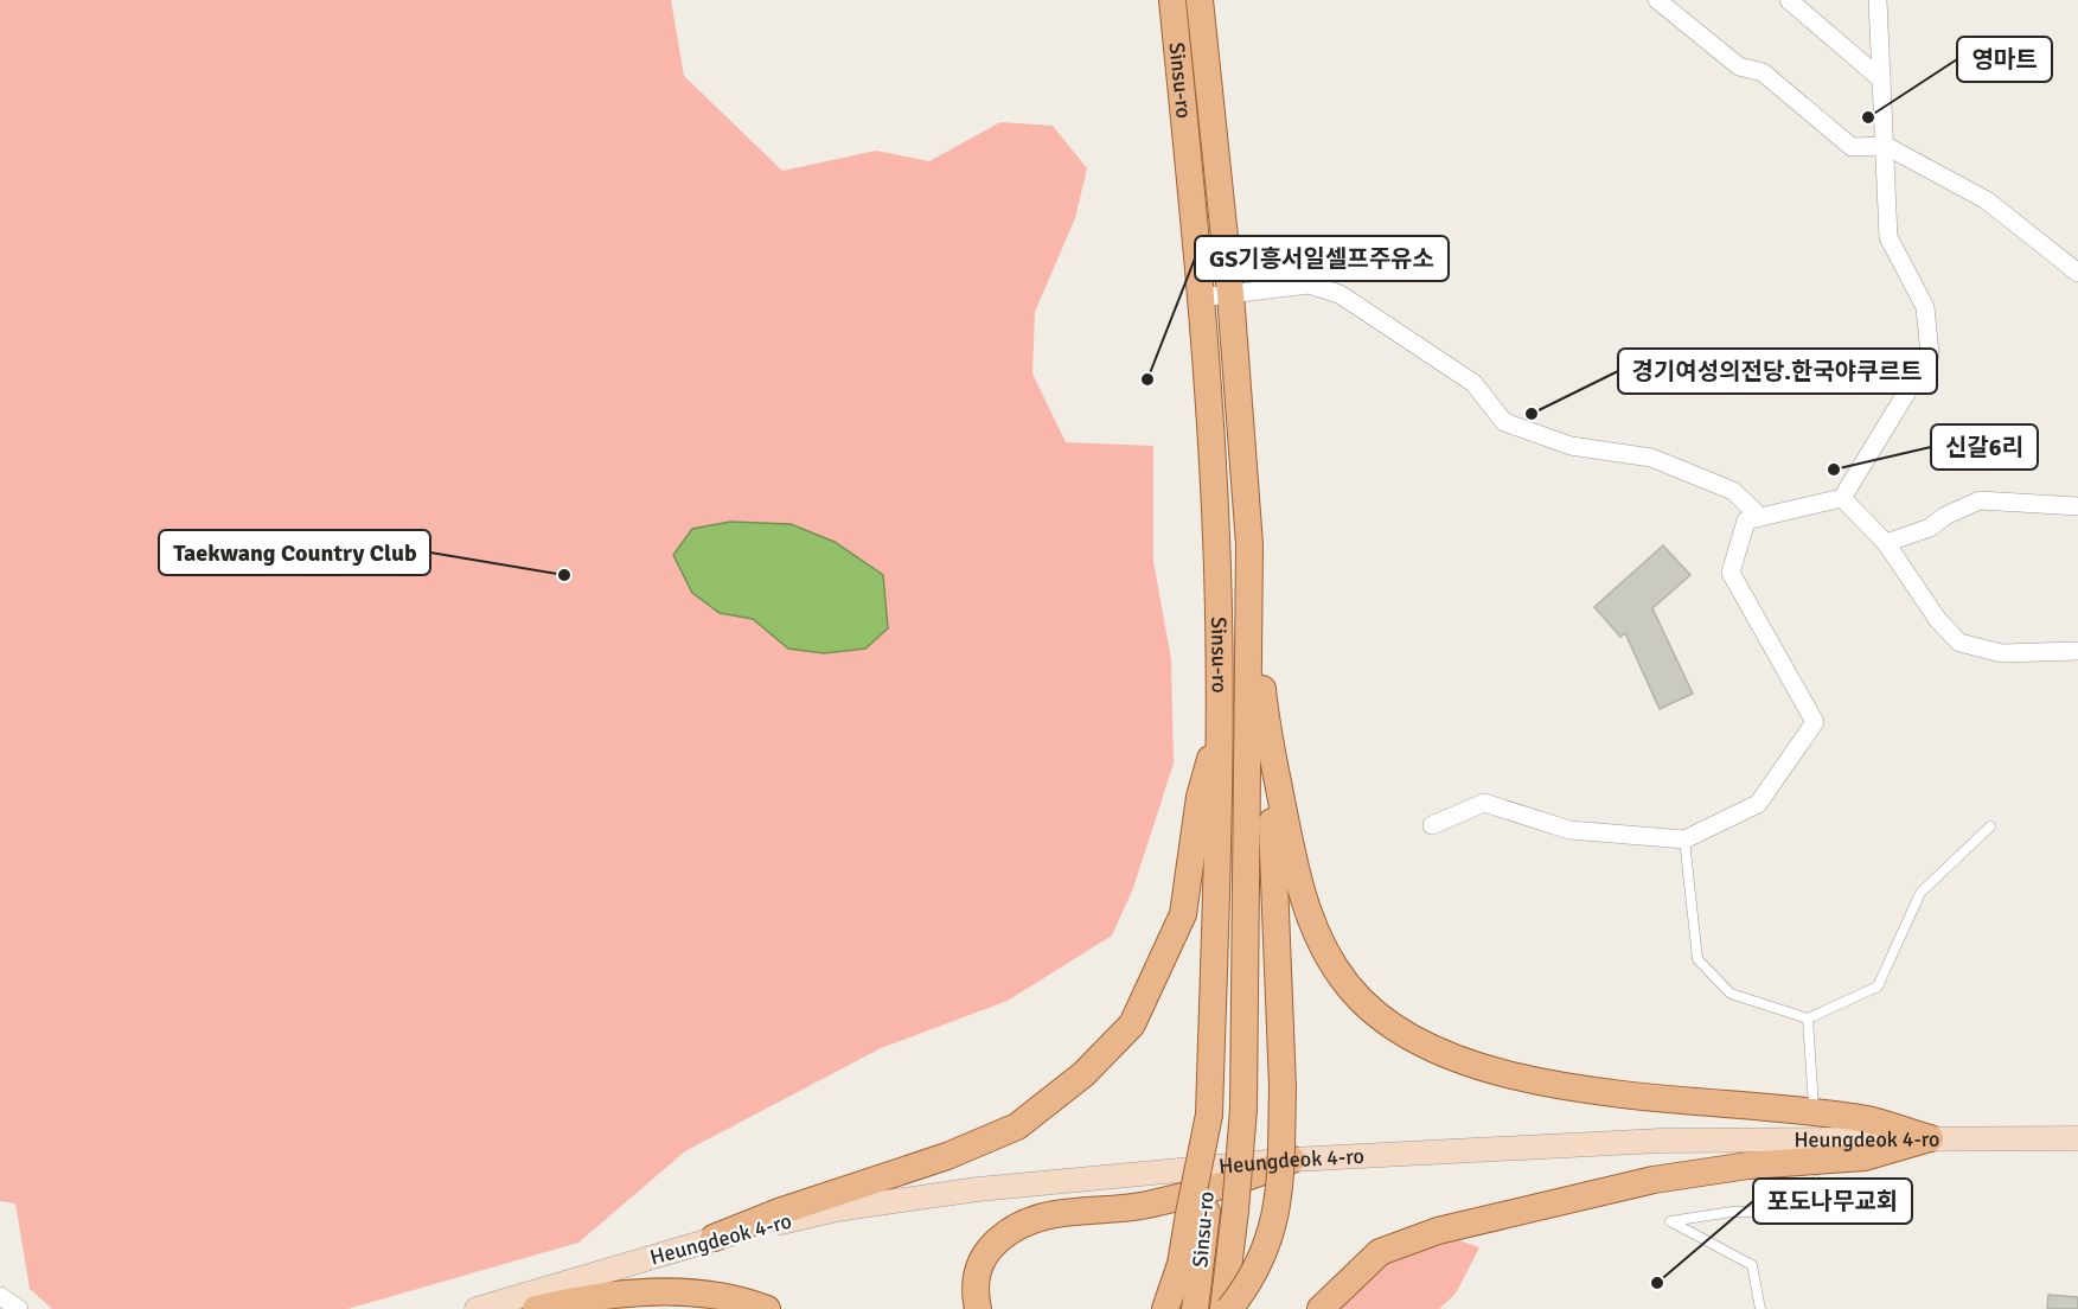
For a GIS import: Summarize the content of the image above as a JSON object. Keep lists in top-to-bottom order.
{
  "streets": {
    "main road": ["Sinsu-ro"],
    "street": ["Heungdeok 4-ro"]
  },
  "places": [
    "영마트",
    "GS기흥서일셀프주유소",
    "경기여성의전당.한국야쿠르트",
    "신갈6리",
    "Taekwang Country Club",
    "포도나무교회"
  ]
}
